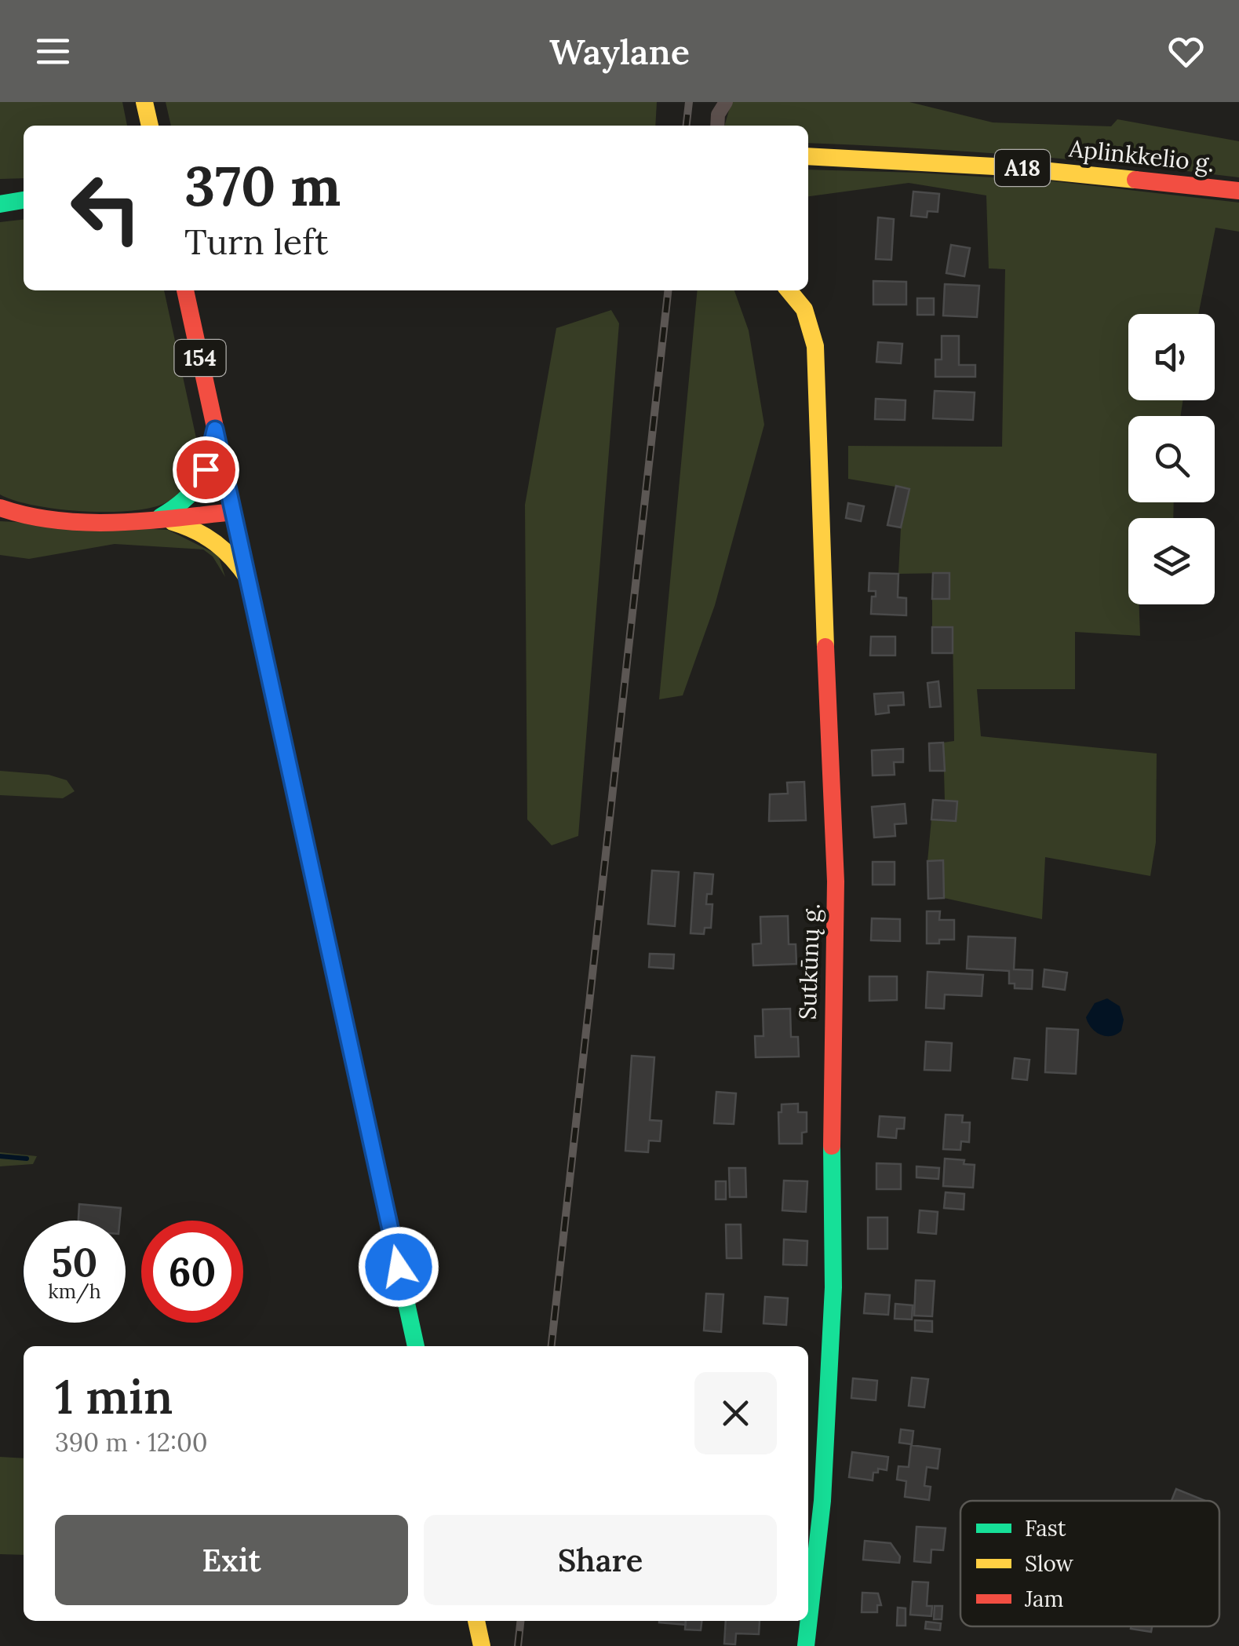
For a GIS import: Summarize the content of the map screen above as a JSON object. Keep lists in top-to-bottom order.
{
  "streets": {
    "main road": [
      "Aplinkkelio g.",
      "A18",
      "154",
      "Sutkūnų g."
    ]
  },
  "legend": ["Fast", "Slow", "Jam"],
  "page": {
    "header": "Waylane",
    "turn": ["370 m", "Turn left"],
    "speed": "50 km/h",
    "limit": "60",
    "heading": ["1 min", "390 m · 12:00"],
    "buttons": ["Exit", "Share"]
  }
}
